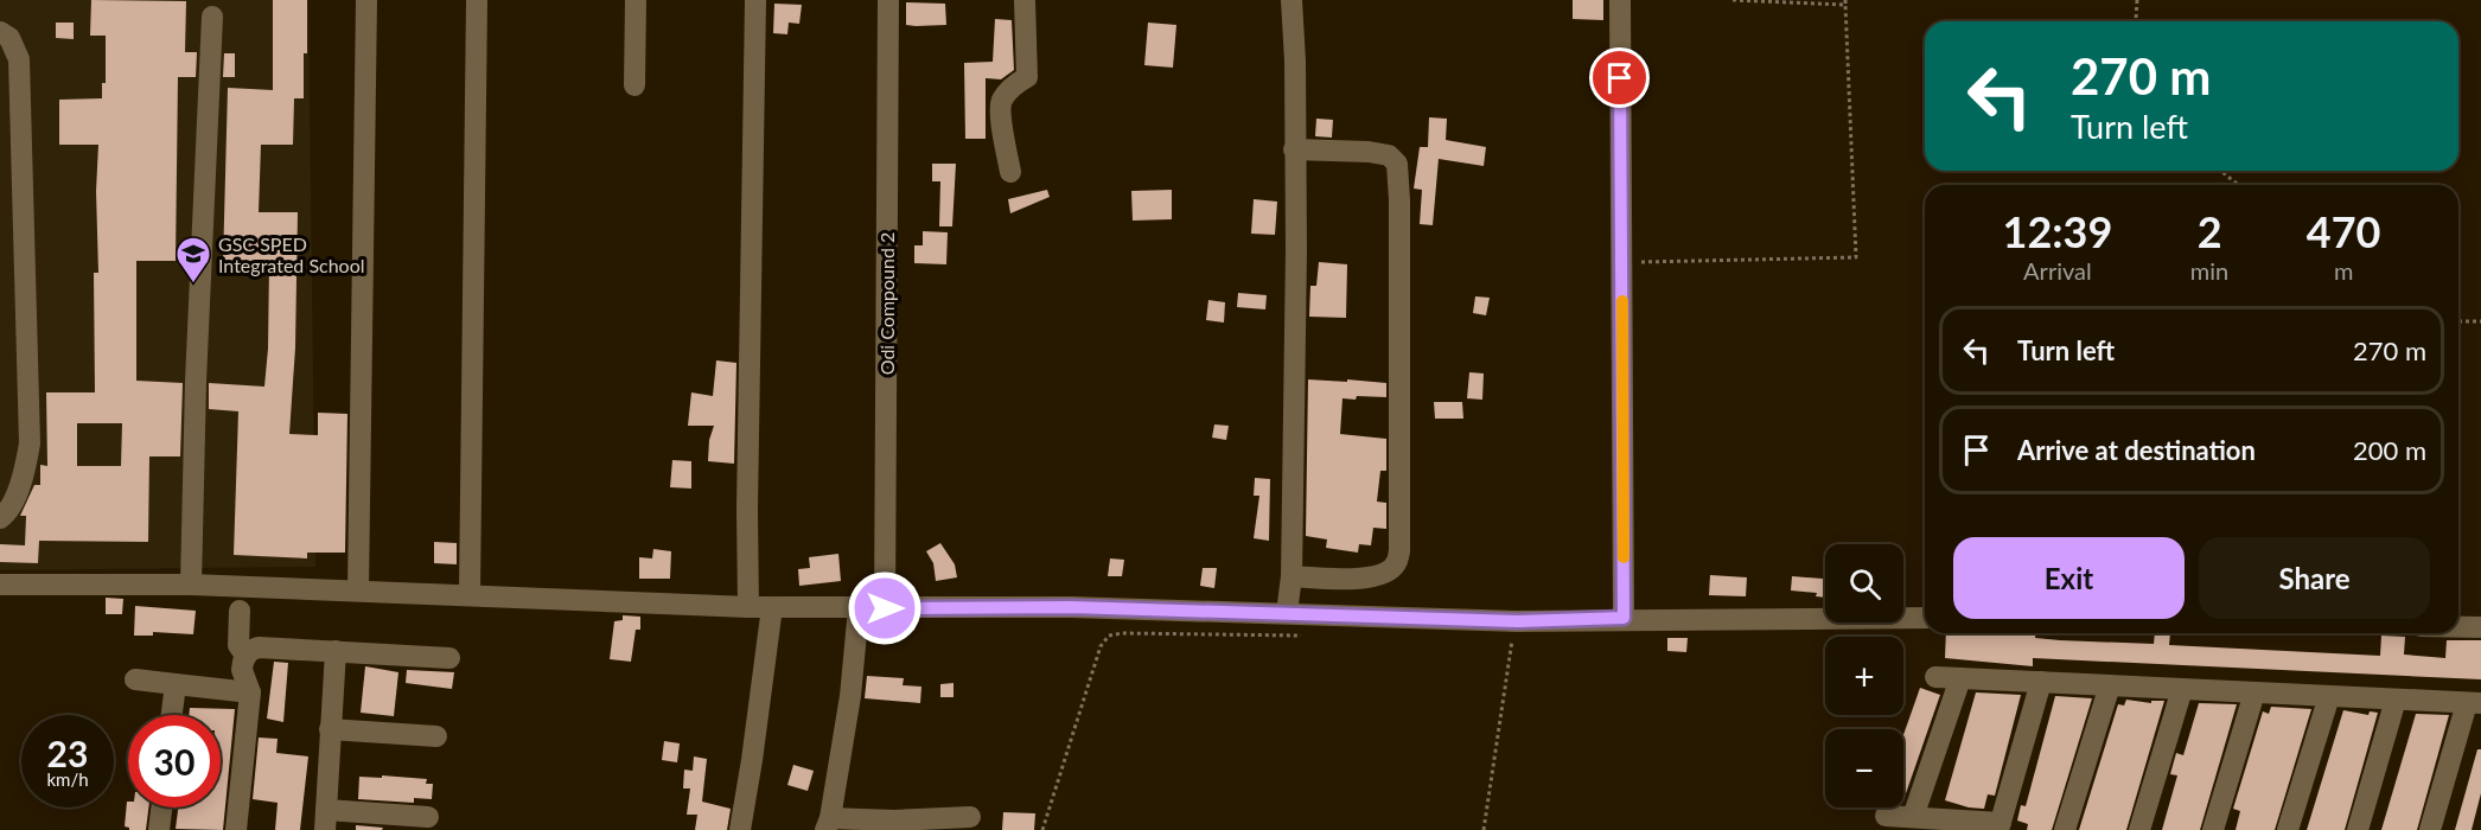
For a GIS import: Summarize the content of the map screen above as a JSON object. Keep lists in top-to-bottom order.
{
  "streets": {
    "street": ["Odi Compound 2"]
  },
  "places": {
    "school or university": ["GSC SPED Integrated School"]
  },
  "page": {
    "turn": ["270 m", "Turn left"],
    "eta": [
      "12:39",
      "Arrival",
      "2",
      "min",
      "470",
      "m"
    ],
    "list": [
      {
        "name": "Turn left",
        "value": "270 m"
      },
      {
        "name": "Arrive at destination",
        "value": "200 m"
      }
    ],
    "buttons": ["Exit", "Share"],
    "map_buttons": ["+", "−"],
    "speed": "23 km/h",
    "limit": "30"
  }
}
